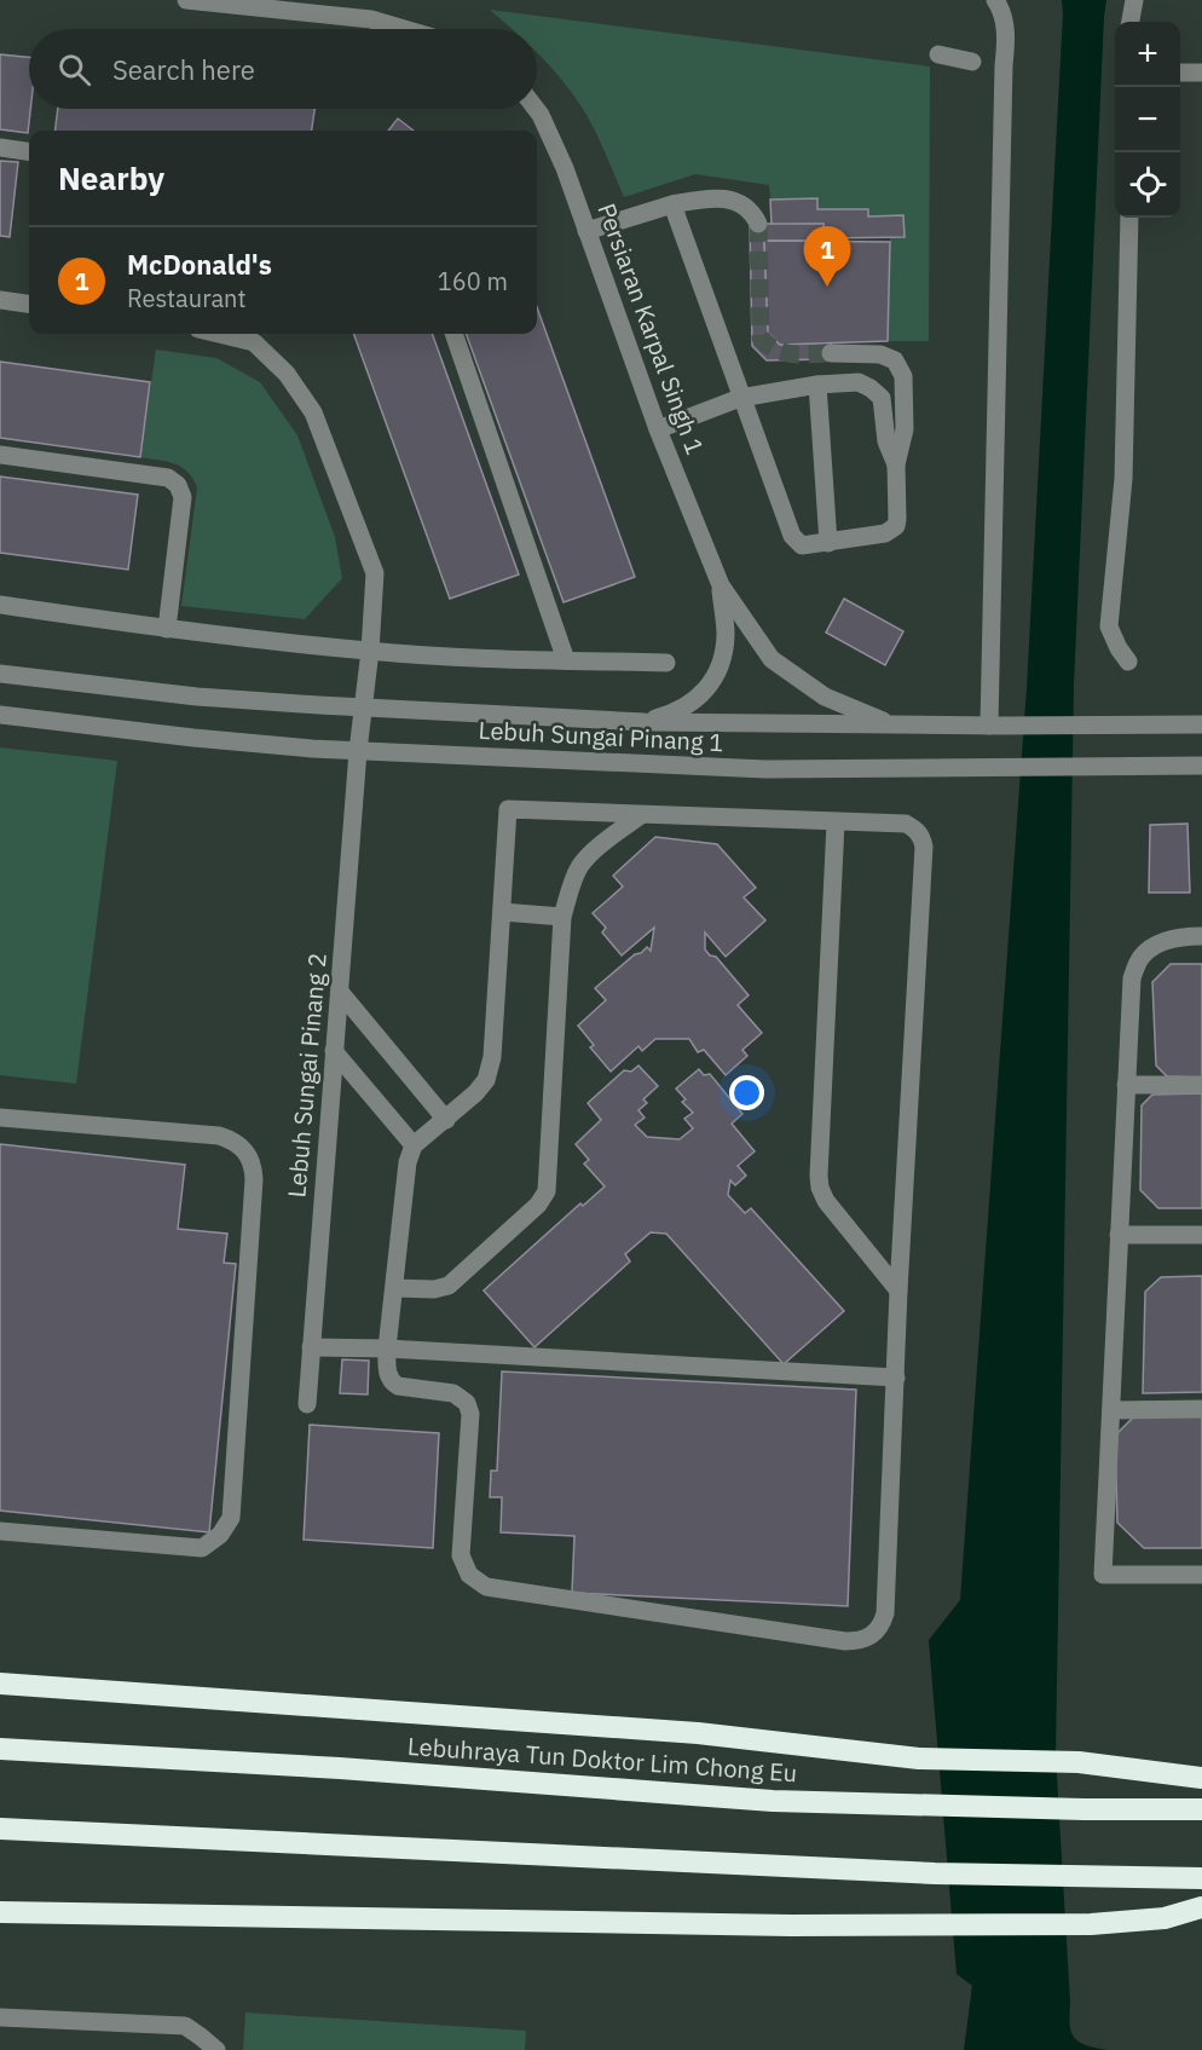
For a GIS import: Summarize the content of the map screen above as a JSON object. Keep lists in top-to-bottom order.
{
  "streets": {
    "highway": ["Lebuhraya Tun Doktor Lim Chong Eu"],
    "street": ["Persiaran Karpal Singh 1", "Lebuh Sungai Pinang 1", "Lebuh Sungai Pinang 2"]
  },
  "crossings": [
    ["Persiaran Karpal Singh 1", "Lebuh Sungai Pinang 1"],
    ["Lebuh Sungai Pinang 1", "Lebuh Sungai Pinang 2"]
  ],
  "page": {
    "map_buttons": ["+", "−"],
    "search": "Search here",
    "heading": "Nearby",
    "list": [
      {
        "mark": "1",
        "name": "McDonald's",
        "note": "Restaurant",
        "value": "160 m"
      }
    ],
    "pins": "1"
  }
}
